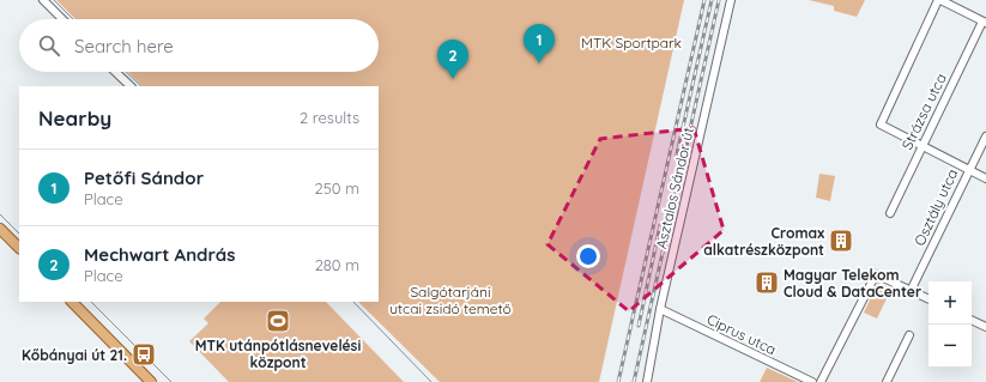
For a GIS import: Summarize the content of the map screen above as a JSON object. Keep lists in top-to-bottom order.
{
  "streets": {
    "street": [
      "Strázsa utca",
      "Asztalos Sándor út",
      "Osztály utca",
      "Ciprus utca"
    ]
  },
  "crossings": [
    ["Asztalos Sándor út", "Ciprus utca"]
  ],
  "parks": ["MTK Sportpark", "Salgótarjáni utcai zsidó temető"],
  "places": {
    "building": ["Cromax alkatrészközpont", "Magyar Telekom Cloud & DataCenter"],
    "sports": ["MTK utánpótlásnevelési központ"],
    "bus stop": ["Kőbányai út 21."]
  },
  "page": {
    "search": "Search here",
    "pins": ["1", "2"],
    "heading": ["Nearby", "2 results"],
    "list": [
      {
        "mark": "1",
        "name": "Petőfi Sándor",
        "note": "Place",
        "value": "250 m"
      },
      {
        "mark": "2",
        "name": "Mechwart András",
        "note": "Place",
        "value": "280 m"
      }
    ],
    "map_buttons": ["+", "−"]
  }
}
